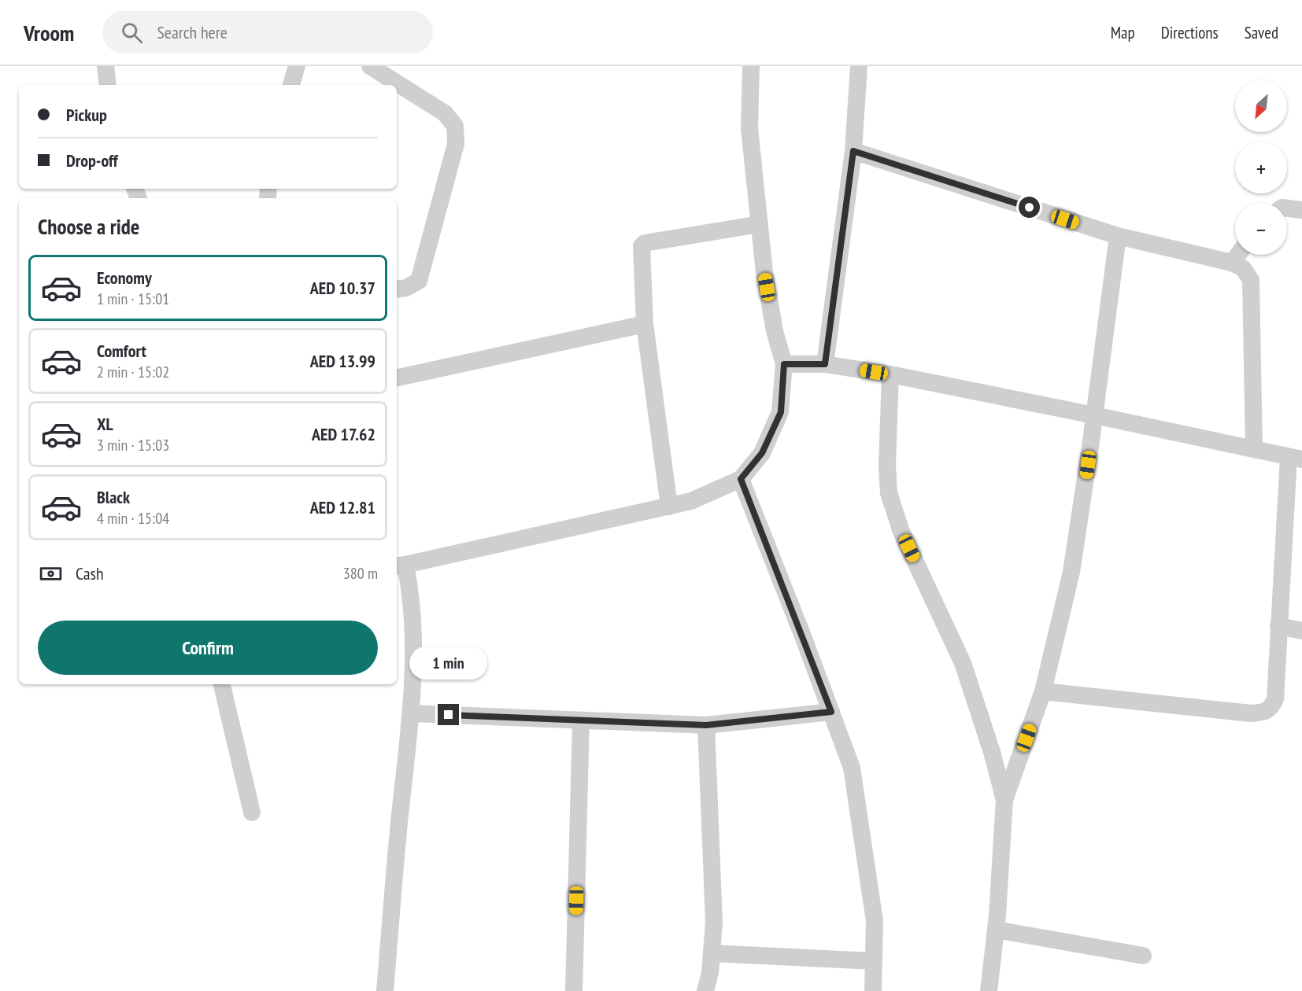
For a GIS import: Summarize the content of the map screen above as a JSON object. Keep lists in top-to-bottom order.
{
  "north": "bottom left",
  "page": {
    "header": "Vroom",
    "search": "Search here",
    "nav": ["Map", "Directions", "Saved"],
    "map_buttons": ["+", "−"],
    "banner": ["Pickup", "Drop-off"],
    "heading": "Choose a ride",
    "list": [
      {
        "name": "Economy",
        "note": "1 min · 15:01",
        "value": "AED 10.37"
      },
      {
        "name": "Comfort",
        "note": "2 min · 15:02",
        "value": "AED 13.99"
      },
      {
        "name": "XL",
        "note": "3 min · 15:03",
        "value": "AED 17.62"
      },
      {
        "name": "Black",
        "note": "4 min · 15:04",
        "value": "AED 12.81"
      }
    ],
    "pay": ["Cash", "380 m"],
    "buttons": "Confirm",
    "bubble": "1 min"
  }
}
